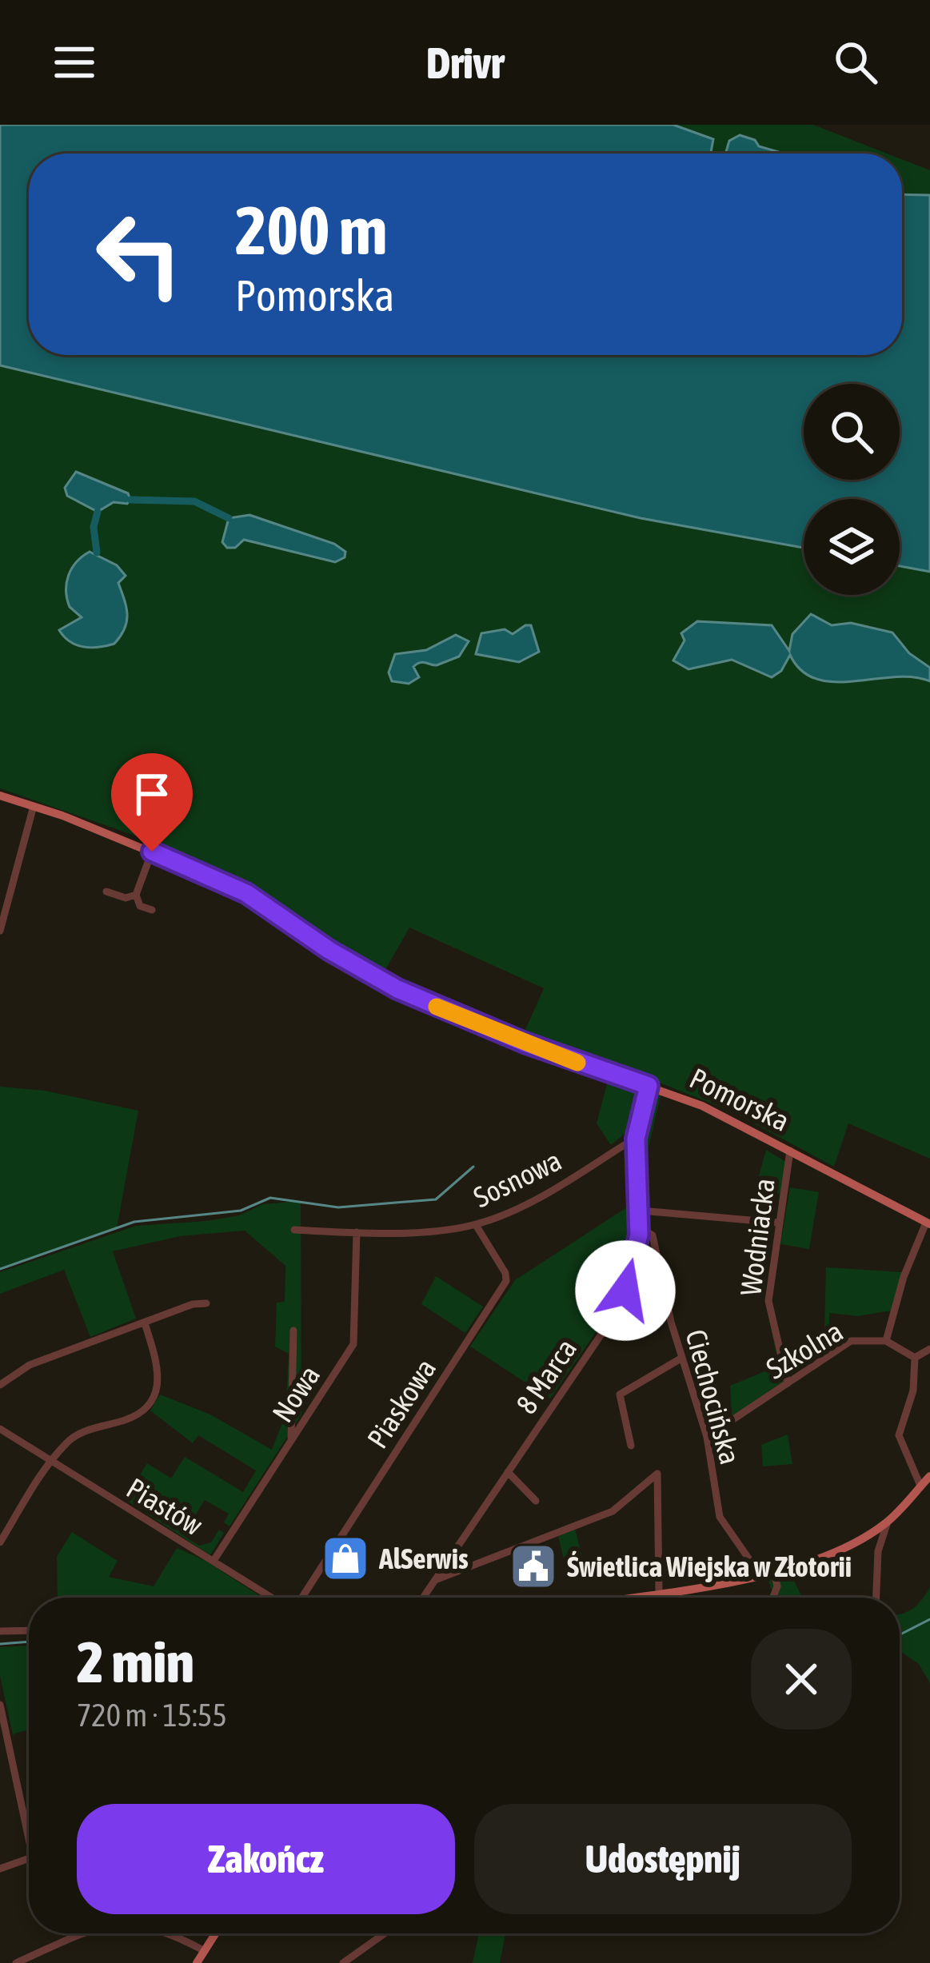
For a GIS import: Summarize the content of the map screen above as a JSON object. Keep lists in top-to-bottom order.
{
  "streets": {
    "main road": ["Pomorska"],
    "street": [
      "Sosnowa",
      "Wodniacka",
      "Szkolna",
      "8 Marca",
      "Nowa",
      "Ciechocińska",
      "Piaskowa",
      "Piastów"
    ]
  },
  "crossings": [
    ["Pomorska", "Wodniacka"],
    ["Pomorska", "8 Marca"],
    ["Sosnowa", "8 Marca"],
    ["Sosnowa", "Nowa"],
    ["Sosnowa", "Piaskowa"],
    ["Wodniacka", "Szkolna"],
    ["Szkolna", "Ciechocińska"],
    ["8 Marca", "Ciechocińska"],
    ["Nowa", "Piastów"]
  ],
  "places": {
    "shop": ["AlSerwis"],
    "public building": ["Świetlica Wiejska w Złotorii"]
  },
  "page": {
    "header": "Drivr",
    "turn": ["200 m", "Pomorska"],
    "heading": ["2 min", "720 m · 15:55"],
    "buttons": ["Zakończ", "Udostępnij"]
  }
}
